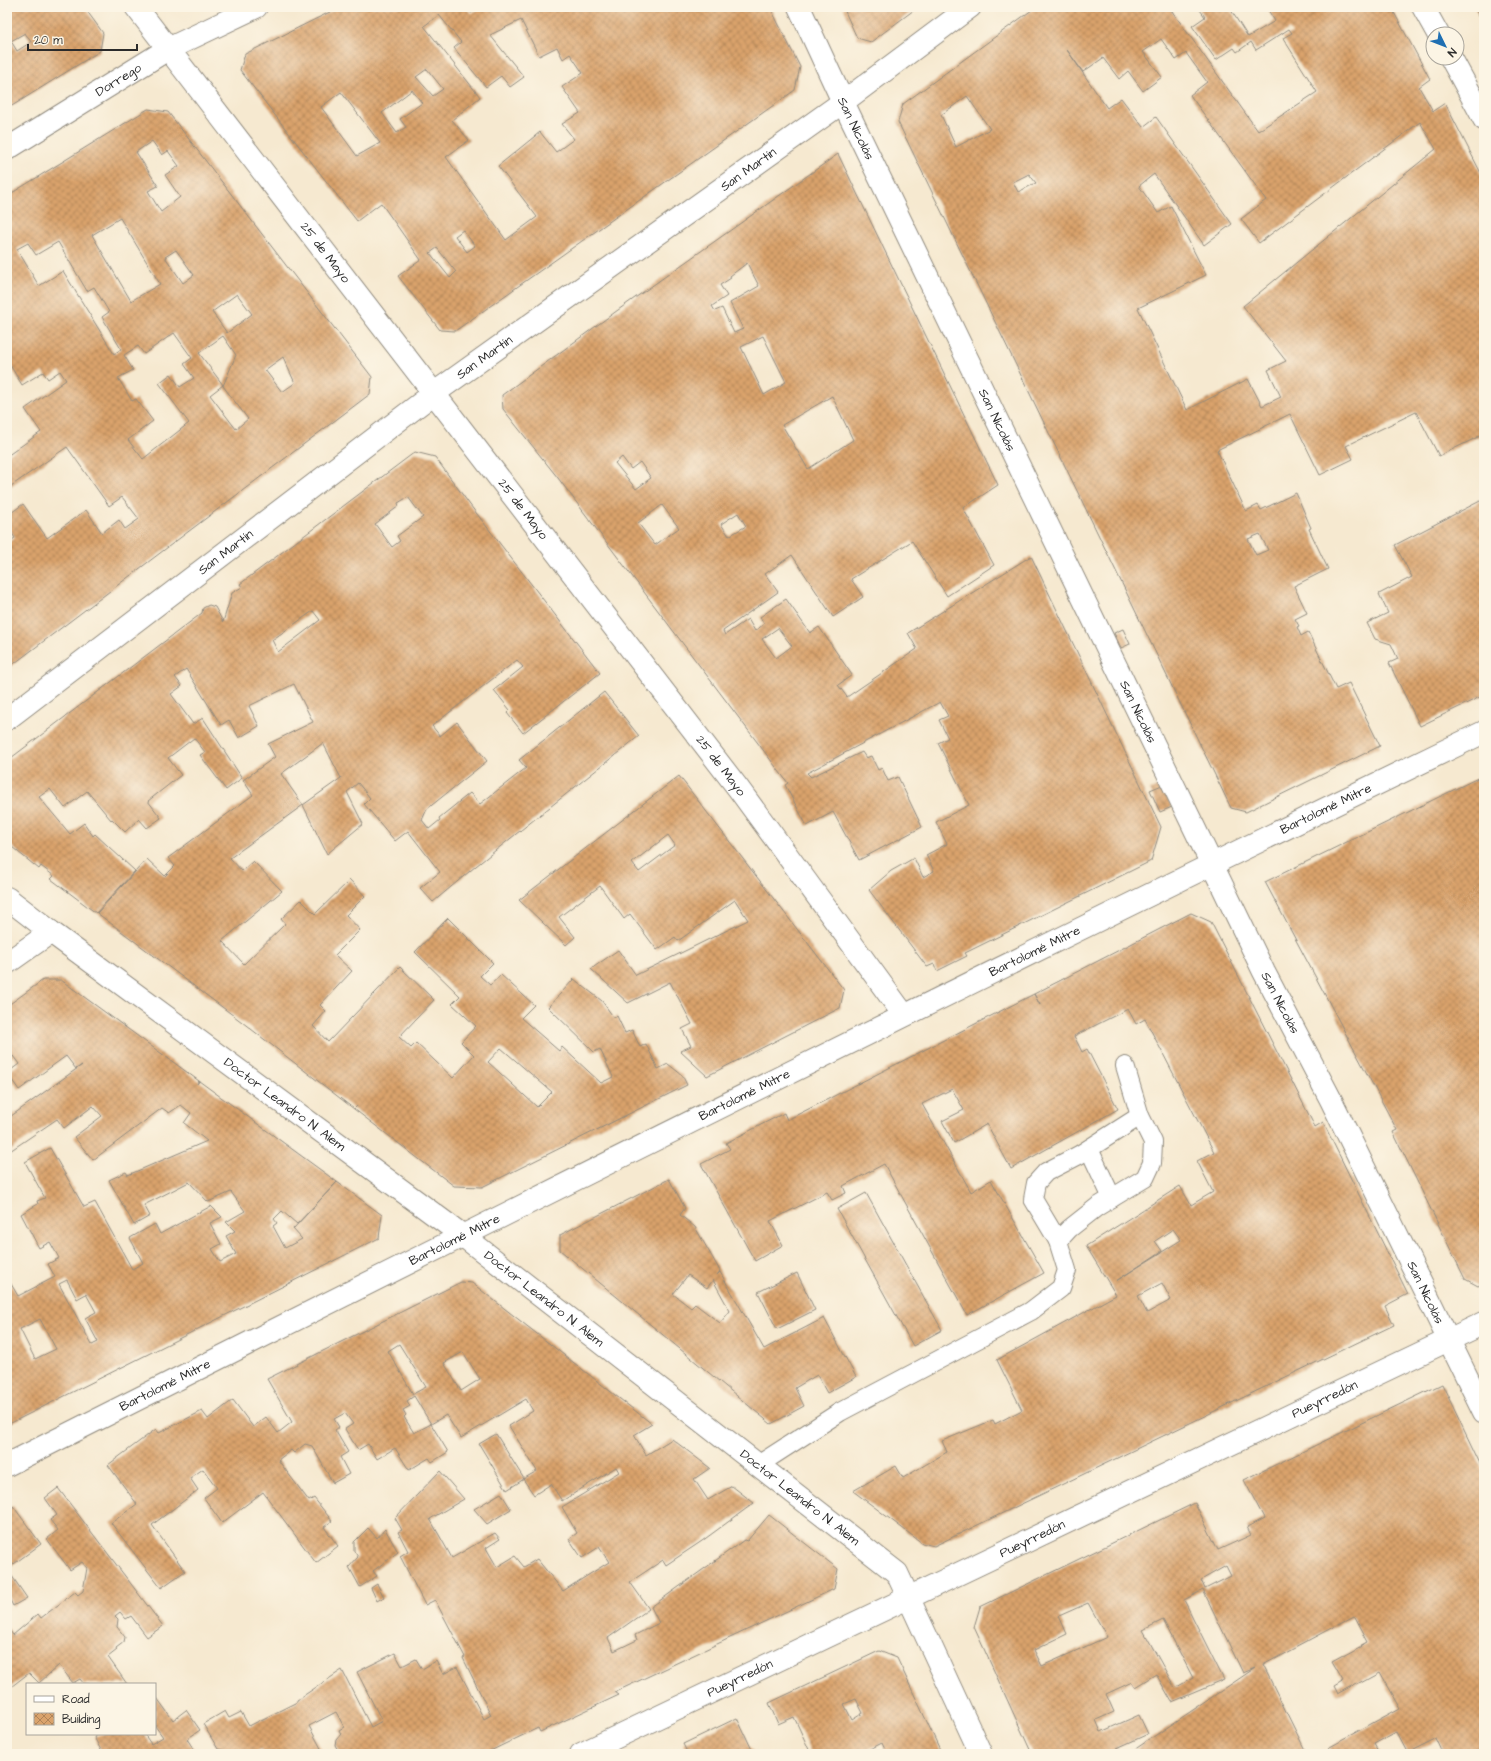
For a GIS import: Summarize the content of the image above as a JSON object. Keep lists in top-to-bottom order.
{
  "streets": {
    "street": [
      "Dorrego",
      "San Nicolás",
      "San Martín",
      "25 de Mayo",
      "Bartolomé Mitre",
      "Doctor Leandro N. Alem",
      "Pueyrredón"
    ]
  },
  "crossings": [
    ["Dorrego", "25 de Mayo"],
    ["San Nicolás", "San Martín"],
    ["San Nicolás", "Bartolomé Mitre"],
    ["San Nicolás", "Pueyrredón"],
    ["San Martín", "25 de Mayo"],
    ["25 de Mayo", "Bartolomé Mitre"],
    ["Bartolomé Mitre", "Doctor Leandro N. Alem"],
    ["Doctor Leandro N. Alem", "Pueyrredón"]
  ],
  "legend": ["Road", "Building"],
  "scale_bar": "20 m",
  "north": "bottom right"
}
